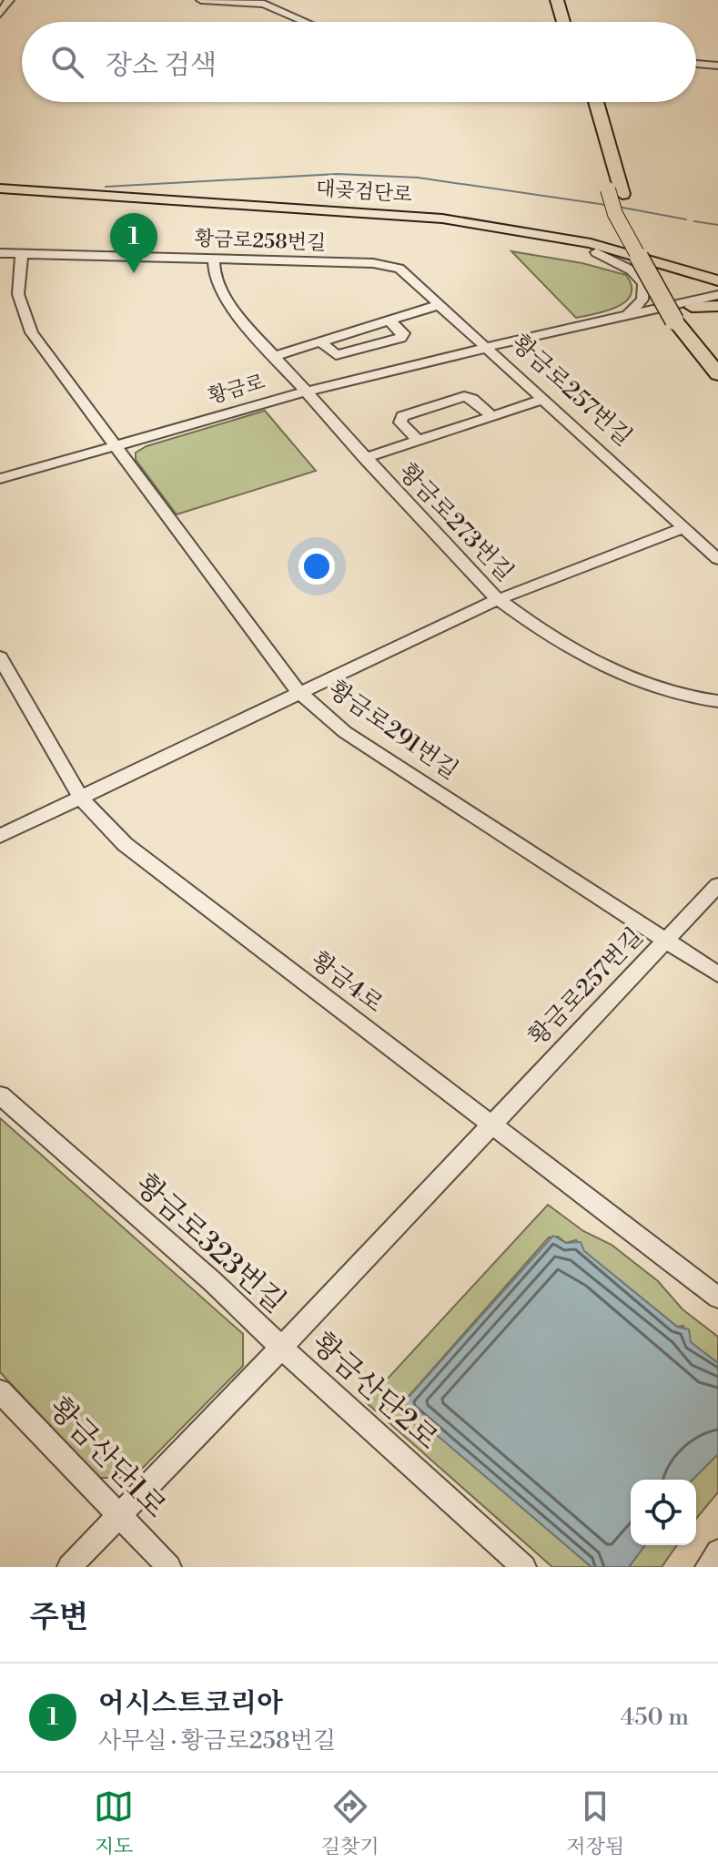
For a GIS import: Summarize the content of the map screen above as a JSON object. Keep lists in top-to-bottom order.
{
  "streets": {
    "main road": ["대곶검단로"],
    "street": [
      "황금로258번길",
      "황금로",
      "황금로257번길",
      "황금로273번길",
      "황금로291번길",
      "황금4로",
      "황금로323번길",
      "황금산단2로",
      "황금산단1로"
    ]
  },
  "crossings": [
    ["황금로258번길", "황금로"],
    ["황금로258번길", "황금로257번길"],
    ["황금로258번길", "황금로273번길"],
    ["황금로258번길", "황금로291번길"],
    ["황금로", "황금로257번길"],
    ["황금로", "황금로273번길"],
    ["황금로", "황금로291번길"],
    ["황금로257번길", "황금로291번길"],
    ["황금로257번길", "황금4로"],
    ["황금로257번길", "황금로323번길"],
    ["황금4로", "황금로323번길"],
    ["황금로323번길", "황금산단2로"],
    ["황금산단2로", "황금산단1로"]
  ],
  "page": {
    "search": "장소 검색",
    "pins": "1",
    "heading": "주변",
    "list": [
      {
        "mark": "1",
        "name": "어시스트코리아",
        "note": "사무실 · 황금로258번길",
        "value": "450 m"
      }
    ],
    "nav": ["지도", "길찾기", "저장됨"]
  }
}
